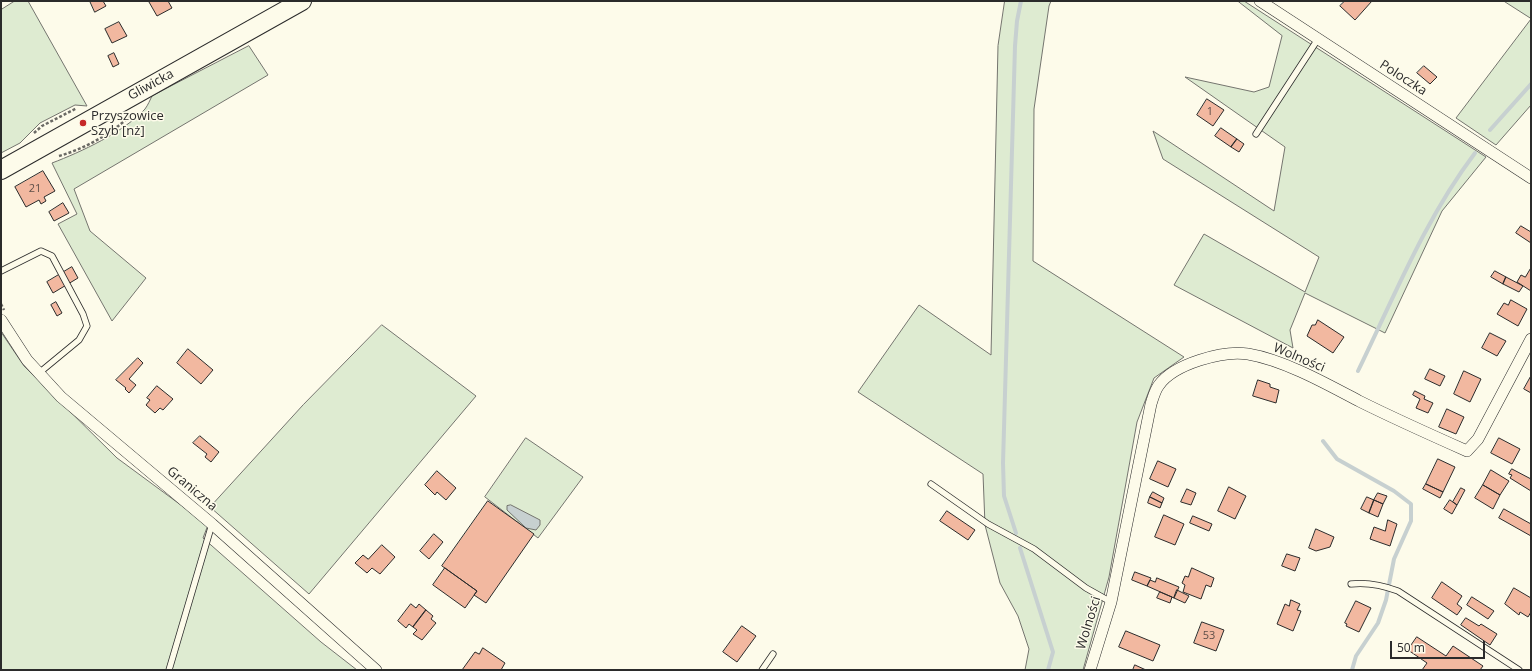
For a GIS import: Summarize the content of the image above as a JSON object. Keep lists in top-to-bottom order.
{
  "streets": {
    "main road": ["Gliwicka"],
    "street": ["Poloczka", "Wolności", "Graniczna"]
  },
  "places": ["Przyszowice Szyb [nż]"],
  "house_numbers": ["1", "21", "53"],
  "scale_bar": "50 m"
}
